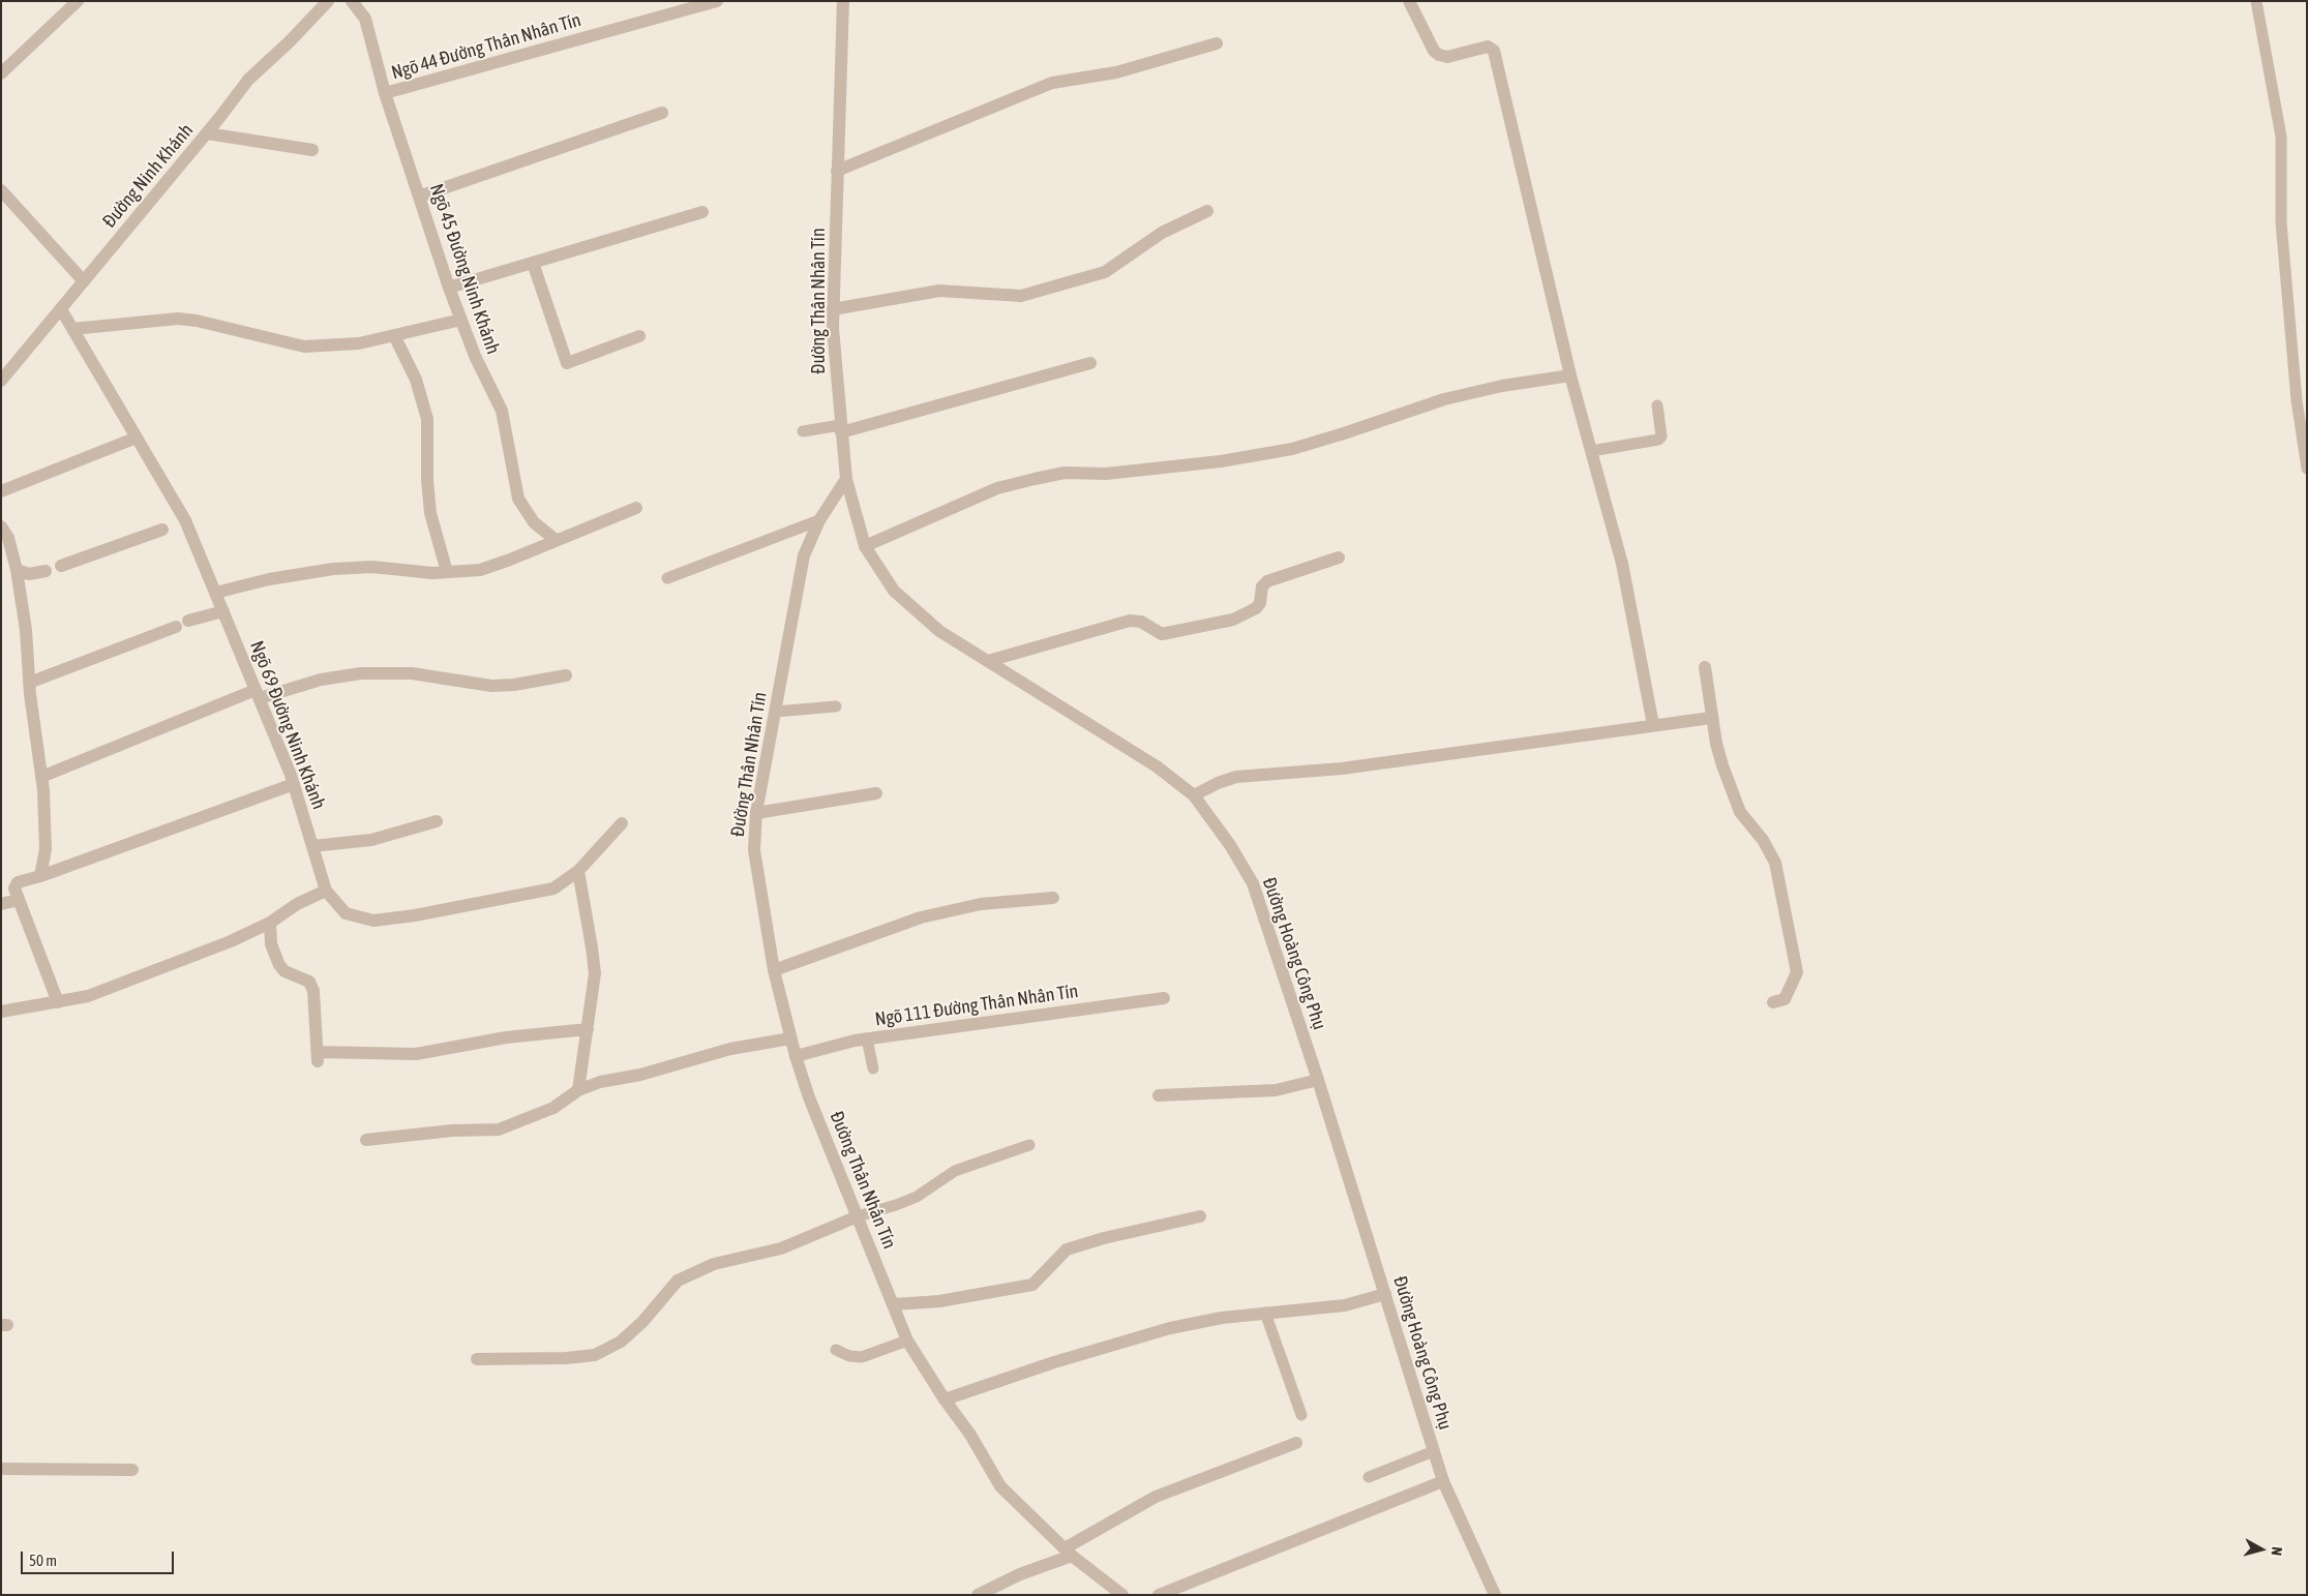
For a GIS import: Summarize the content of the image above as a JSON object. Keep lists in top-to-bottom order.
{
  "streets": {
    "street": [
      "Ngõ 44 Đường Thân Nhân Tín",
      "Đường Ninh Khánh",
      "Ngõ 45 Đường Ninh Khánh",
      "Đường Thân Nhân Tín",
      "Ngõ 69 Đường Ninh Khánh",
      "Đường Hoàng Công Phụ",
      "Ngõ 111 Đường Thân Nhân Tín"
    ]
  },
  "crossings": [
    ["Ngõ 44 Đường Thân Nhân Tín", "Ngõ 45 Đường Ninh Khánh"],
    ["Đường Ninh Khánh", "Ngõ 69 Đường Ninh Khánh"],
    ["Đường Thân Nhân Tín", "Đường Hoàng Công Phụ"],
    ["Đường Thân Nhân Tín", "Ngõ 111 Đường Thân Nhân Tín"]
  ],
  "scale_bar": "50 m",
  "north": "right"
}
